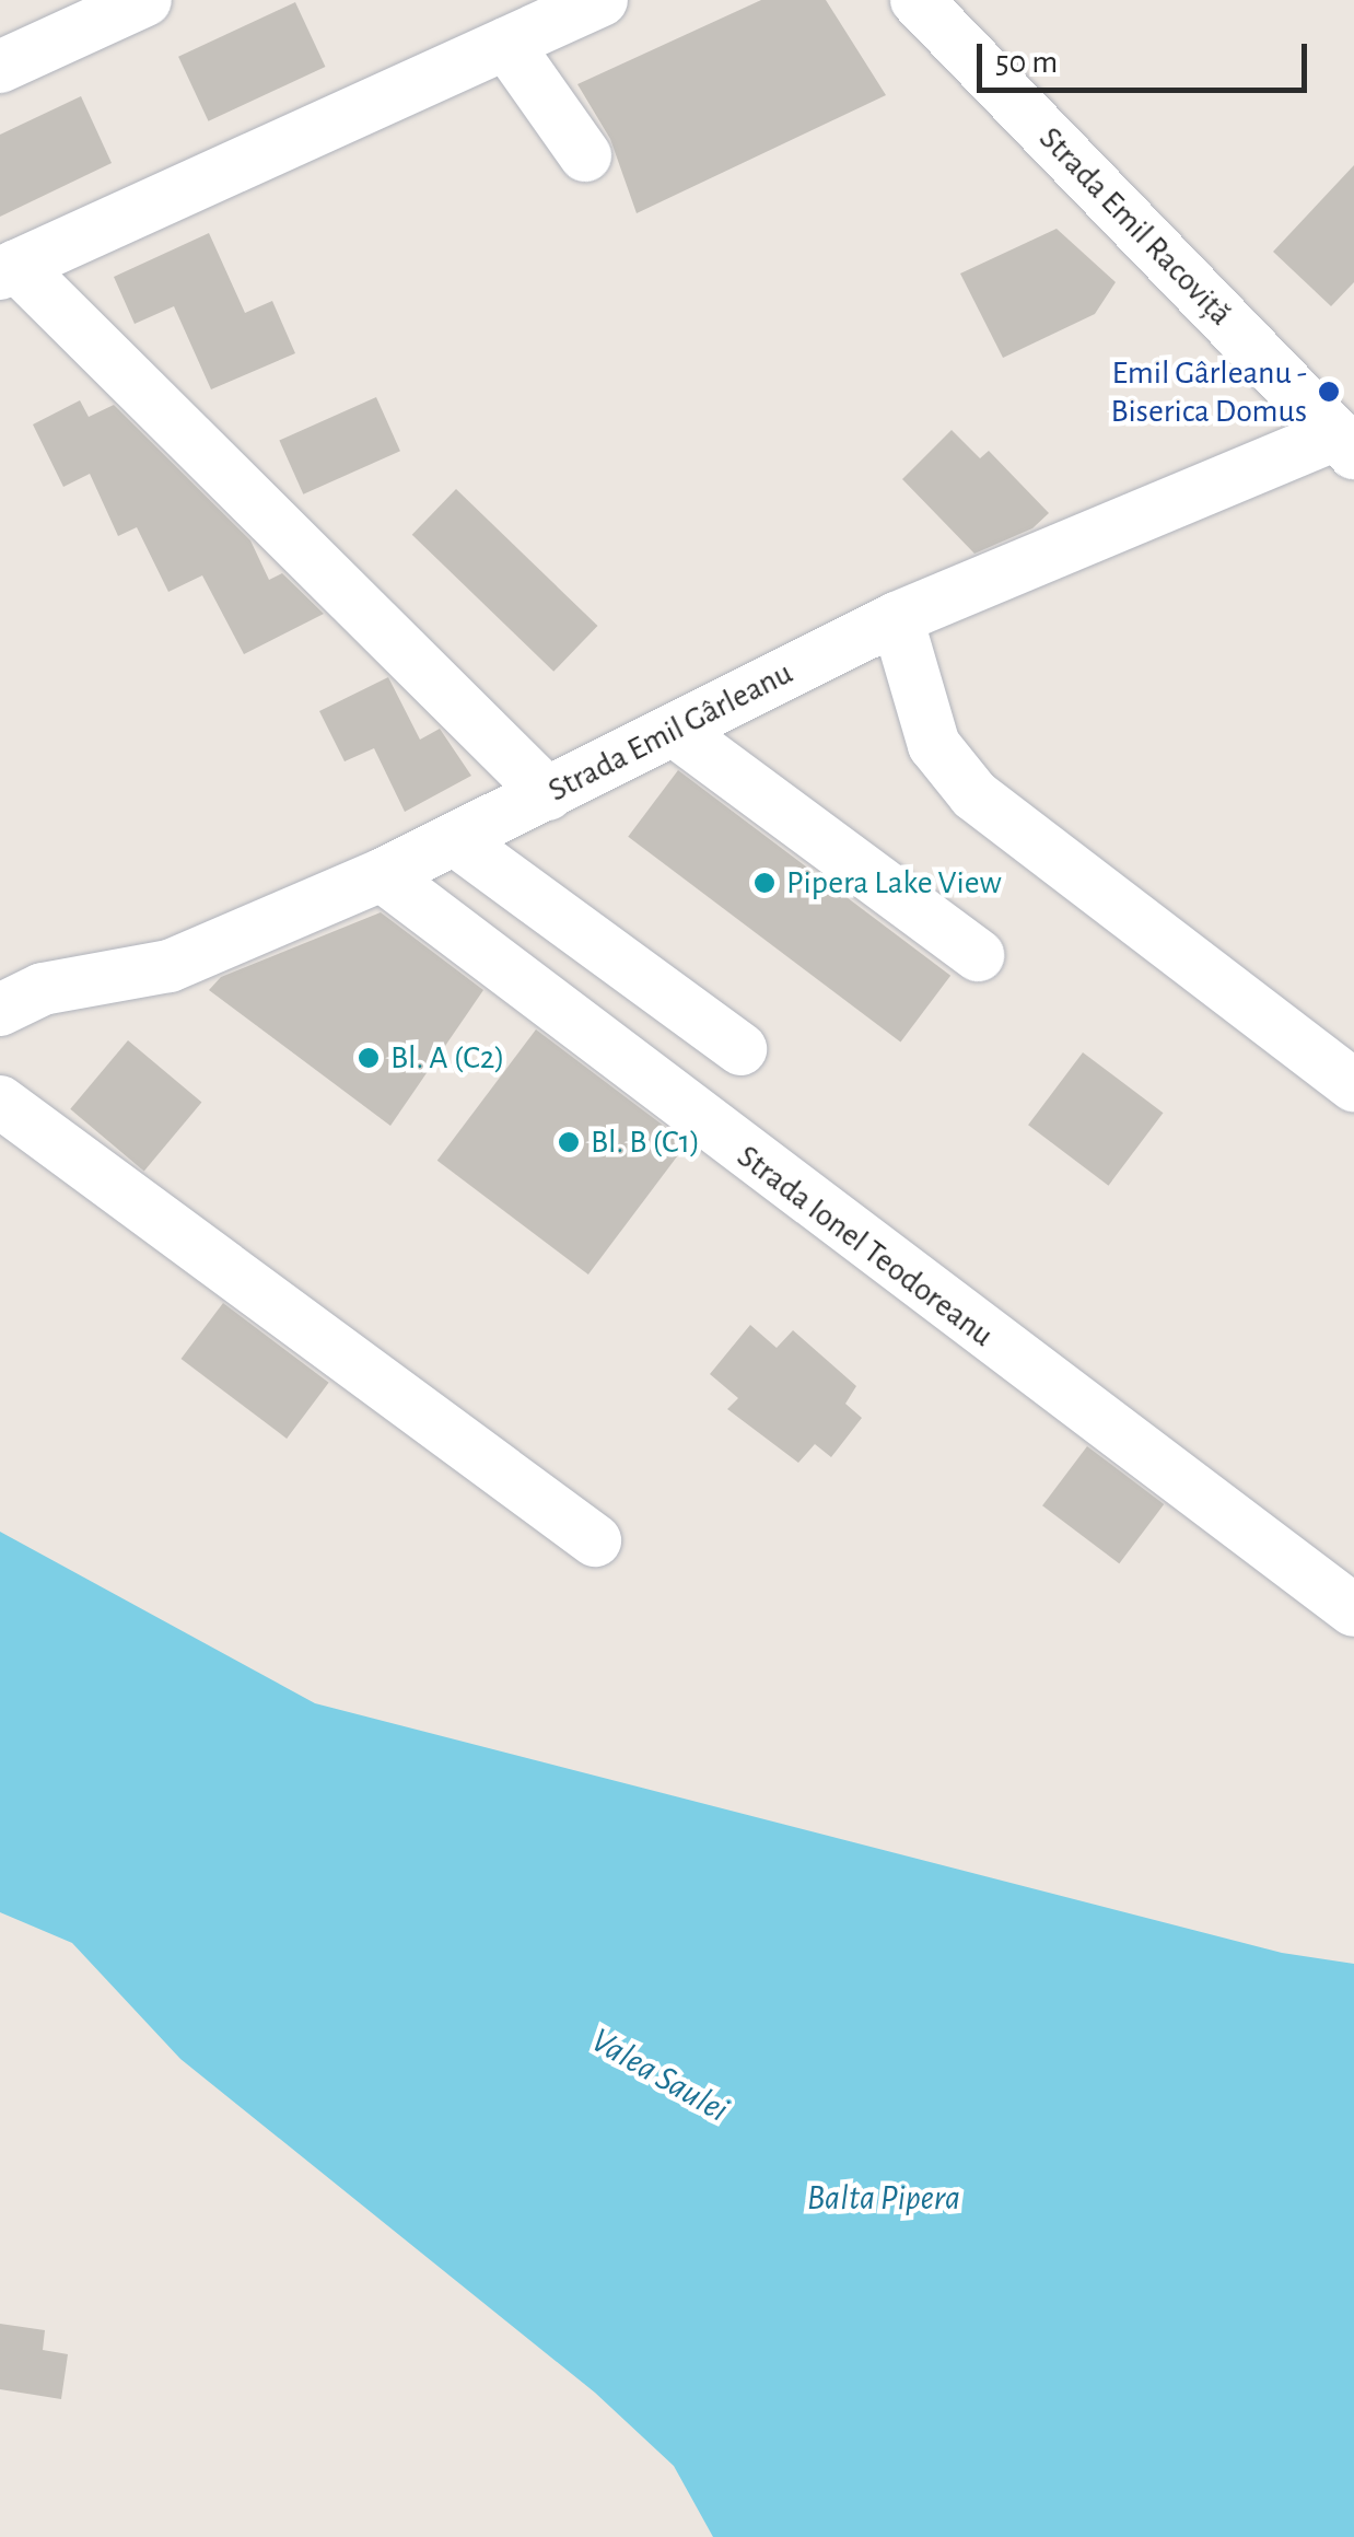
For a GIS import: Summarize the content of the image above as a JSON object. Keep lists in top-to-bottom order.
{
  "streets": {
    "street": ["Strada Emil Racoviță", "Strada Emil Gârleanu", "Strada Ionel Teodoreanu"]
  },
  "crossings": [
    ["Strada Emil Racoviță", "Strada Emil Gârleanu"],
    ["Strada Emil Gârleanu", "Strada Ionel Teodoreanu"]
  ],
  "water": ["Valea Saulei", "Balta Pipera"],
  "places": [
    "Emil Gârleanu - Biserica Domus",
    "Pipera Lake View",
    "Bl. A (C2)",
    "Bl. B (C1)"
  ],
  "scale_bar": "50 m"
}
